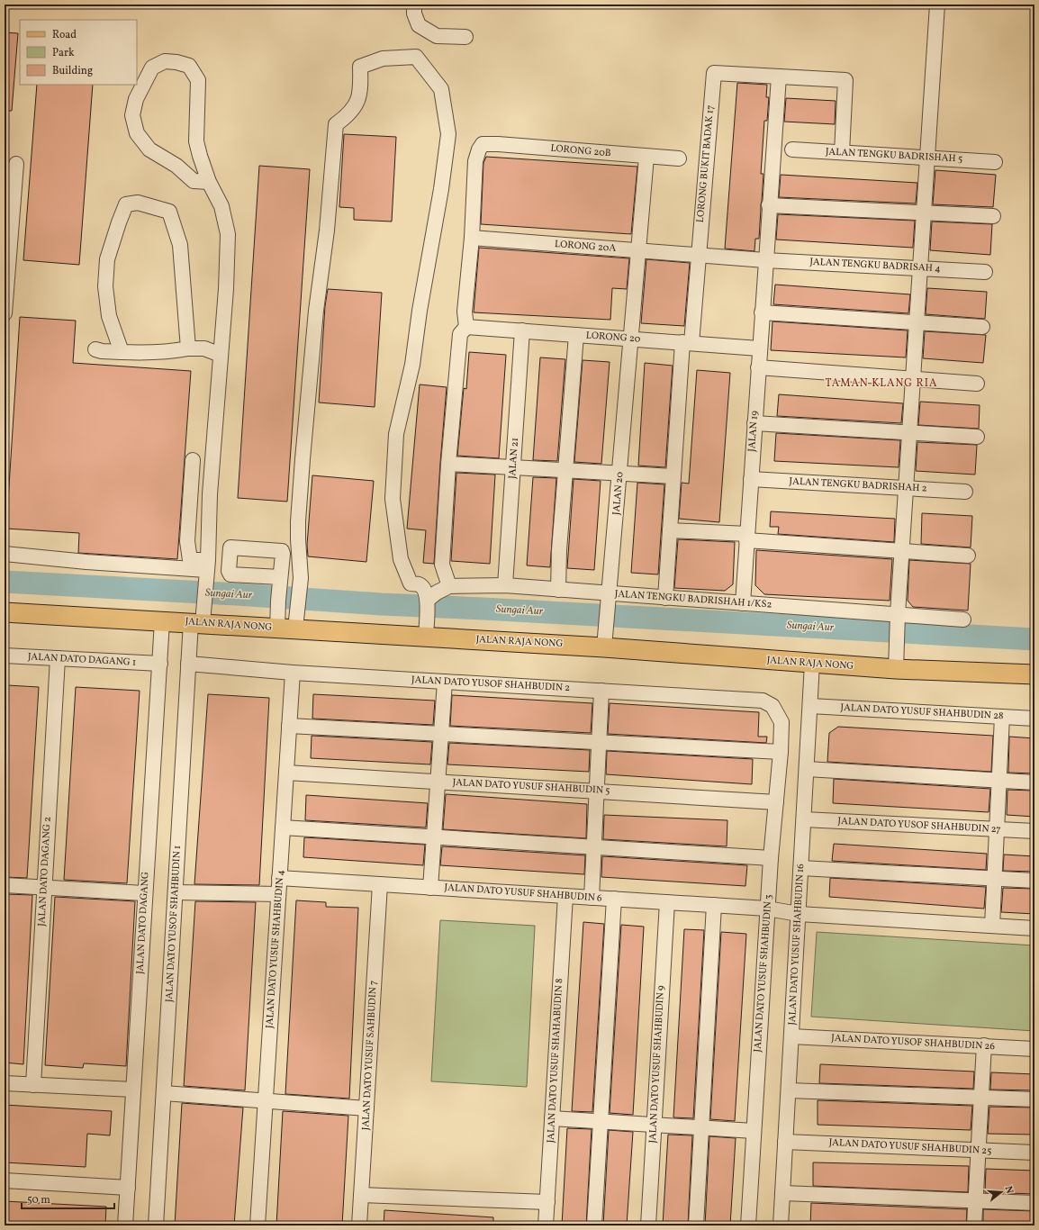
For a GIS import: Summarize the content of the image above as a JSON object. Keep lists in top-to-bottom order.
{
  "streets": {
    "main road": ["JALAN RAJA NONG"],
    "street": [
      "LORONG 20B",
      "JALAN TENGKU BADRISHAH 5",
      "LORONG BUKIT BADAK 17",
      "LORONG 20A",
      "JALAN TENGKU BADRISAH 4",
      "LORONG 20",
      "JALAN 19",
      "JALAN 21",
      "JALAN TENGKU BADRISHAH 2",
      "JALAN 20",
      "JALAN TENGKU BADRISHAH 1/KS2",
      "JALAN DATO DAGANG 1",
      "JALAN DATO YUSOF SHAHBUDIN 2",
      "JALAN DATO YUSUF SHAHBUDIN 28",
      "JALAN DATO YUSUF SHAHBUDIN 5",
      "JALAN DATO YUSOF SHAHBUDIN 27",
      "JALAN DATO DAGANG 2",
      "JALAN DATO YUSUF SHAHBUDIN 6",
      "JALAN DATO DAGANG",
      "JALAN DATO YUSOF SHAHBUDIN 1",
      "JALAN DATO YUSUF SHAHBUDIN 16",
      "JALAN DATO YUSUF SHAHBUDIN 4",
      "JALAN DATO YUSUF SHAHBUDIN 3",
      "JALAN DATO YUSOF SHAHBUDIN 26",
      "JALAN DATO YUSUF SAHBUDIN 7",
      "JALAN DATO YUSUF SHAHABUDIN 8",
      "JALAN DATO YUSUF SHAHBUDIN 9",
      "JALAN DATO YUSUF SHAHBUDIN 25"
    ]
  },
  "crossings": [
    ["LORONG 20B", "LORONG 20A"],
    ["LORONG 20B", "JALAN 20"],
    ["LORONG BUKIT BADAK 17", "LORONG 20A"],
    ["LORONG BUKIT BADAK 17", "JALAN TENGKU BADRISAH 4"],
    ["LORONG BUKIT BADAK 17", "LORONG 20"],
    ["LORONG BUKIT BADAK 17", "JALAN 19"],
    ["LORONG BUKIT BADAK 17", "JALAN TENGKU BADRISHAH 1/KS2"],
    ["LORONG 20A", "JALAN TENGKU BADRISAH 4"],
    ["LORONG 20A", "JALAN 20"],
    ["JALAN TENGKU BADRISAH 4", "JALAN 19"],
    ["LORONG 20", "JALAN 19"],
    ["LORONG 20", "JALAN 21"],
    ["LORONG 20", "JALAN 20"],
    ["JALAN 19", "JALAN TENGKU BADRISHAH 2"],
    ["JALAN 19", "JALAN TENGKU BADRISHAH 1/KS2"],
    ["JALAN 21", "JALAN TENGKU BADRISHAH 1/KS2"],
    ["JALAN 20", "JALAN TENGKU BADRISHAH 1/KS2"],
    ["JALAN 20", "JALAN RAJA NONG"],
    ["JALAN RAJA NONG", "JALAN DATO DAGANG"],
    ["JALAN RAJA NONG", "JALAN DATO YUSOF SHAHBUDIN 1"],
    ["JALAN RAJA NONG", "JALAN DATO YUSUF SHAHBUDIN 16"],
    ["JALAN DATO DAGANG 1", "JALAN DATO DAGANG 2"],
    ["JALAN DATO DAGANG 1", "JALAN DATO DAGANG"],
    ["JALAN DATO YUSOF SHAHBUDIN 2", "JALAN DATO YUSOF SHAHBUDIN 1"],
    ["JALAN DATO YUSOF SHAHBUDIN 2", "JALAN DATO YUSUF SHAHBUDIN 4"],
    ["JALAN DATO YUSOF SHAHBUDIN 2", "JALAN DATO YUSUF SHAHBUDIN 3"],
    ["JALAN DATO YUSUF SHAHBUDIN 28", "JALAN DATO YUSUF SHAHBUDIN 16"],
    ["JALAN DATO YUSUF SHAHBUDIN 5", "JALAN DATO YUSUF SHAHBUDIN 4"],
    ["JALAN DATO YUSUF SHAHBUDIN 5", "JALAN DATO YUSUF SHAHBUDIN 3"],
    ["JALAN DATO YUSOF SHAHBUDIN 27", "JALAN DATO YUSUF SHAHBUDIN 16"],
    ["JALAN DATO YUSUF SHAHBUDIN 6", "JALAN DATO YUSUF SHAHBUDIN 16"],
    ["JALAN DATO YUSUF SHAHBUDIN 6", "JALAN DATO YUSUF SHAHBUDIN 4"],
    ["JALAN DATO YUSUF SHAHBUDIN 6", "JALAN DATO YUSUF SHAHBUDIN 3"],
    ["JALAN DATO YUSUF SHAHBUDIN 6", "JALAN DATO YUSUF SAHBUDIN 7"],
    ["JALAN DATO YUSUF SHAHBUDIN 6", "JALAN DATO YUSUF SHAHABUDIN 8"],
    ["JALAN DATO YUSUF SHAHBUDIN 6", "JALAN DATO YUSUF SHAHBUDIN 9"],
    ["JALAN DATO YUSUF SHAHBUDIN 16", "JALAN DATO YUSOF SHAHBUDIN 26"],
    ["JALAN DATO YUSUF SHAHBUDIN 16", "JALAN DATO YUSUF SHAHBUDIN 25"]
  ],
  "districts": ["TAMAN KLANG RIA"],
  "water": ["Sungai Aur"],
  "legend": ["Road", "Park", "Building"],
  "scale_bar": "50 m",
  "north": "right"
}
